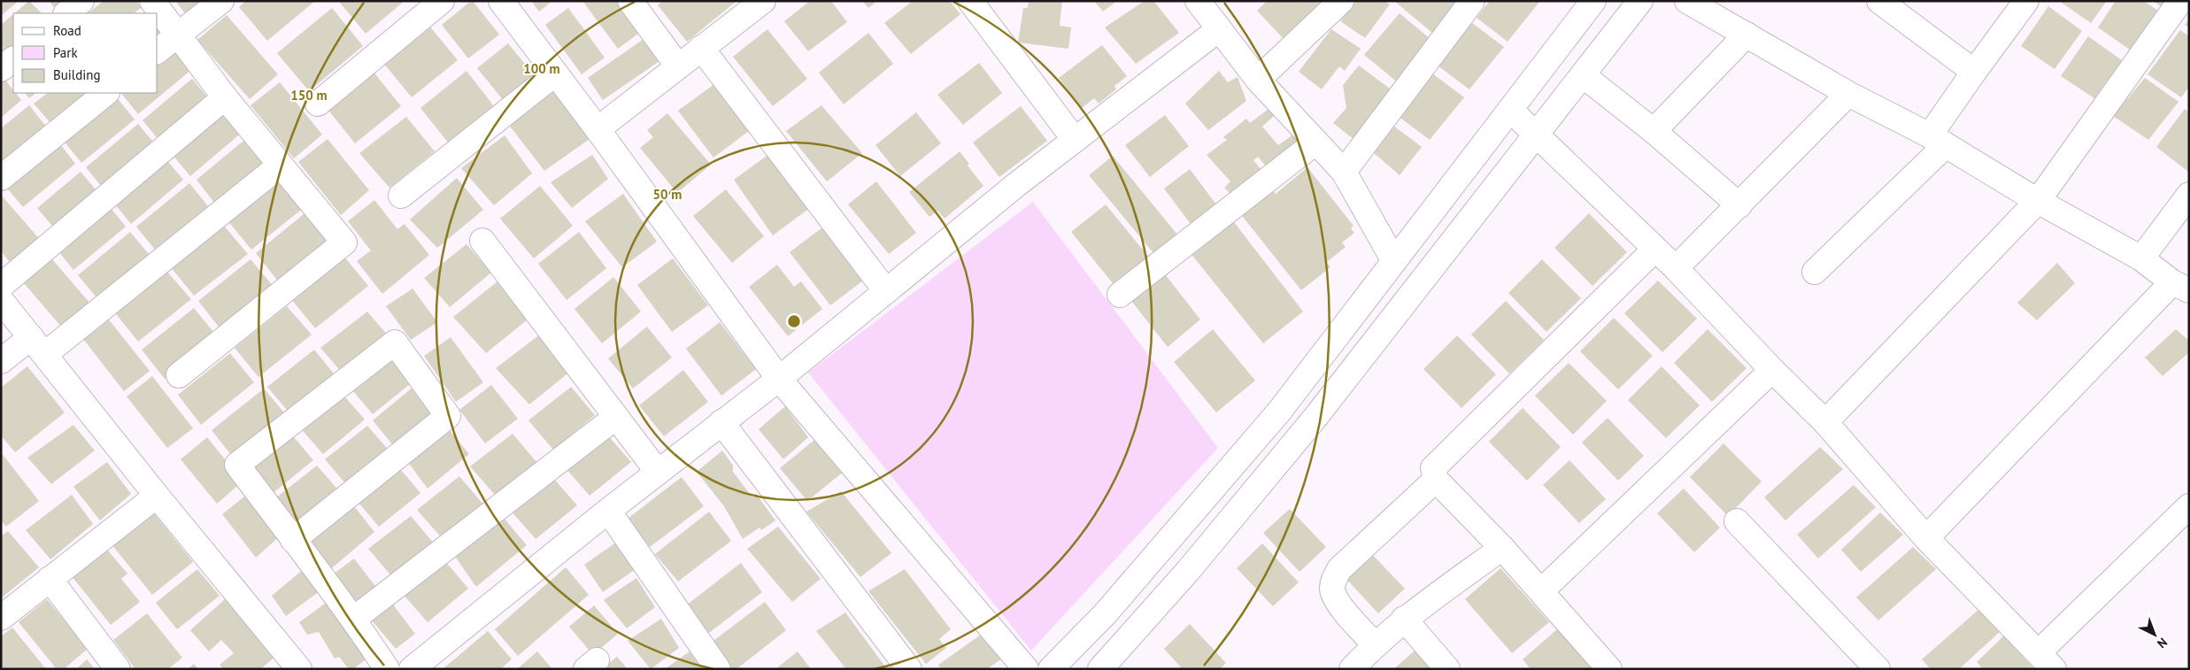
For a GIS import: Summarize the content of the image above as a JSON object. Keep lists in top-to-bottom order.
{
  "legend": ["Road", "Park", "Building"],
  "north": "bottom right",
  "rings": ["100 m", "150 m", "50 m"]
}
